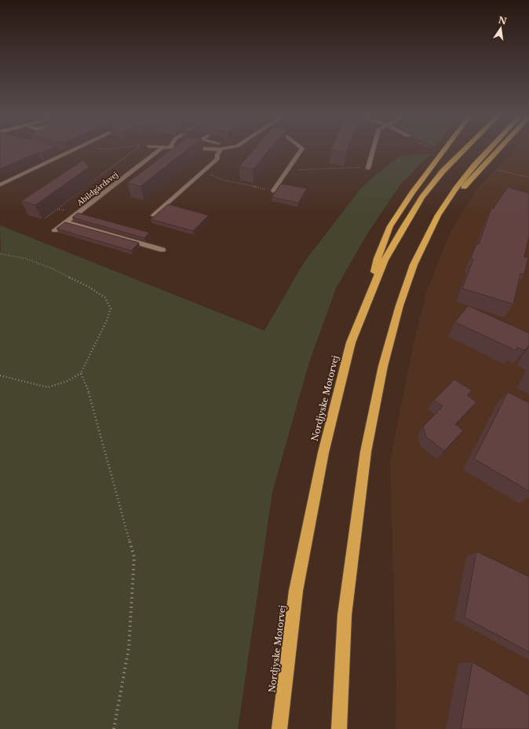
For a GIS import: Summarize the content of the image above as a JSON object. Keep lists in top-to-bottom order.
{
  "streets": {
    "highway": ["Nordjyske Motorvej"],
    "street": ["Abildgårdsvej"]
  },
  "north": "top"
}
